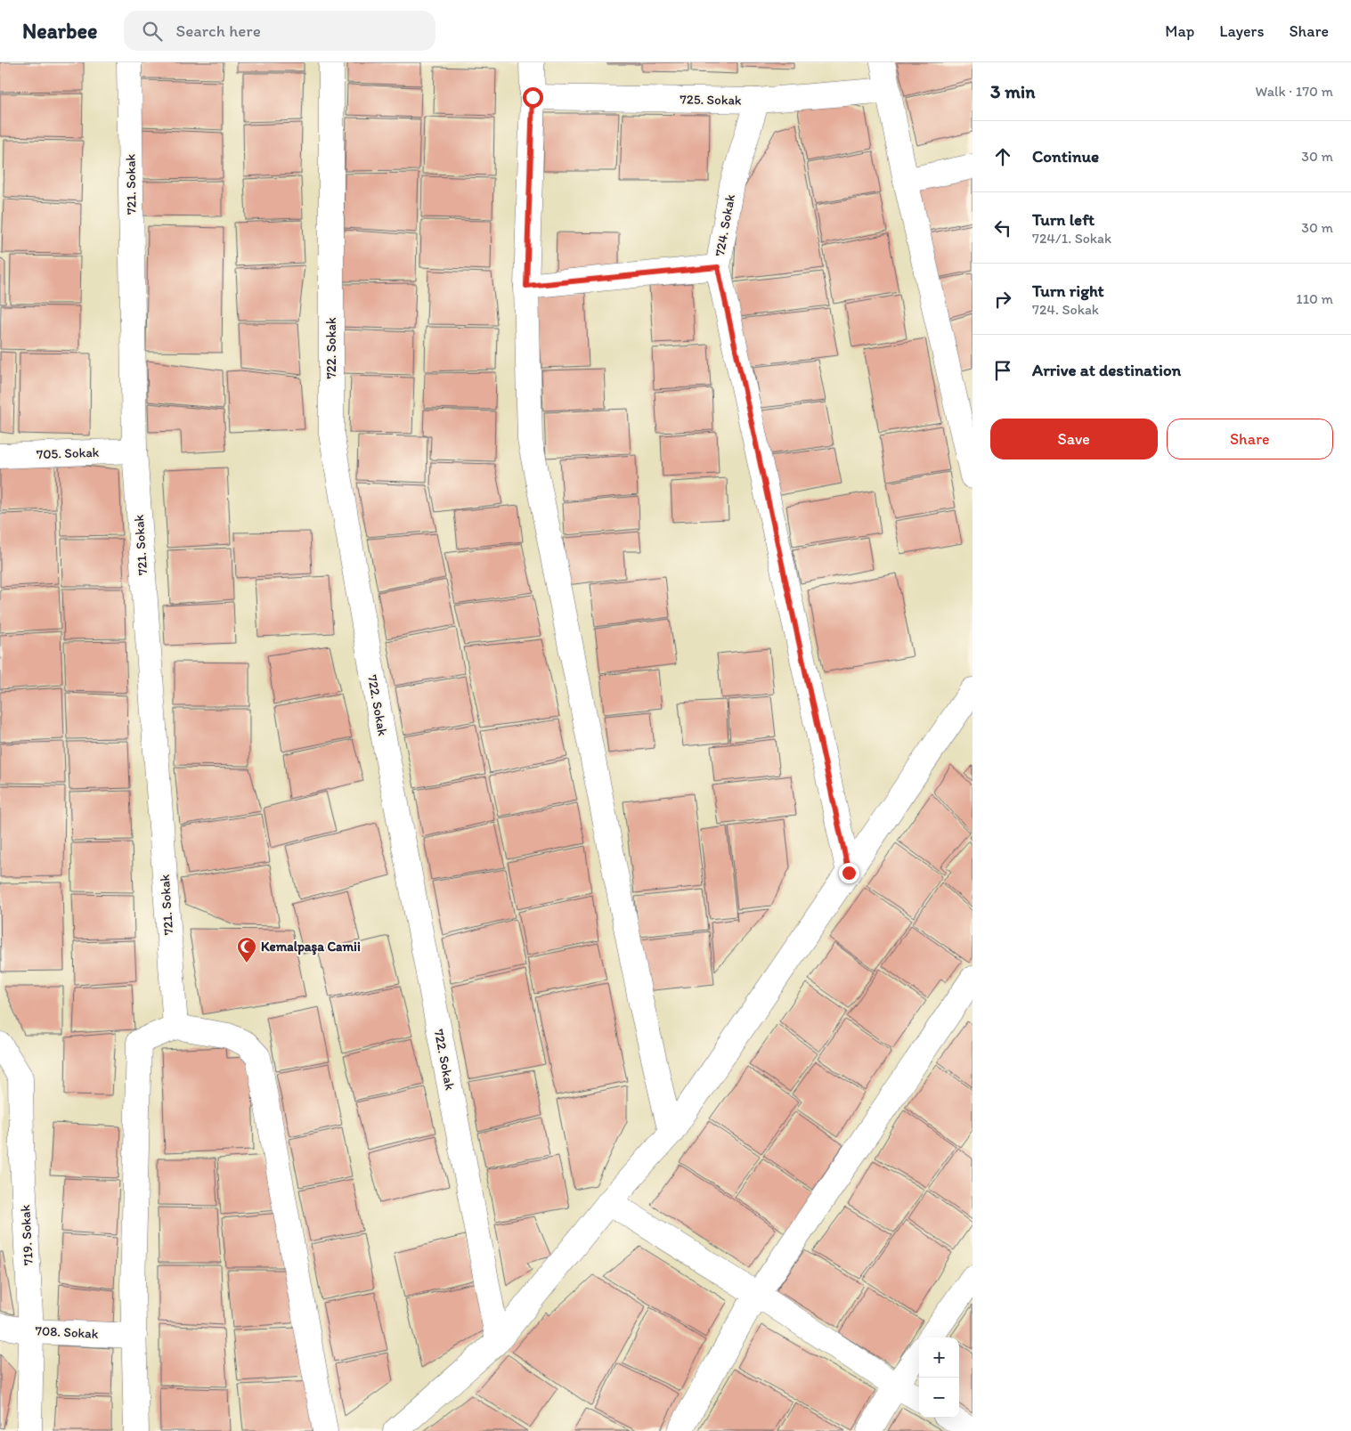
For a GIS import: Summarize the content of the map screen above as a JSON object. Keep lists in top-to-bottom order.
{
  "streets": {
    "street": [
      "725. Sokak",
      "721. Sokak",
      "724. Sokak",
      "722. Sokak",
      "705. Sokak",
      "719. Sokak",
      "708. Sokak"
    ]
  },
  "crossings": [
    ["725. Sokak", "724. Sokak"],
    ["721. Sokak", "705. Sokak"],
    ["719. Sokak", "708. Sokak"]
  ],
  "places": {
    "mosque": ["Kemalpaşa Camii"]
  },
  "page": {
    "header": "Nearbee",
    "search": "Search here",
    "nav": ["Map", "Layers", "Share"],
    "heading": ["3 min", "Walk · 170 m"],
    "list": [
      ["Continue", "30 m"],
      ["Turn left", "724/1. Sokak", "30 m"],
      ["Turn right", "724. Sokak", "110 m"],
      "Arrive at destination"
    ],
    "buttons": ["Save", "Share"],
    "map_buttons": ["+", "−"]
  }
}
